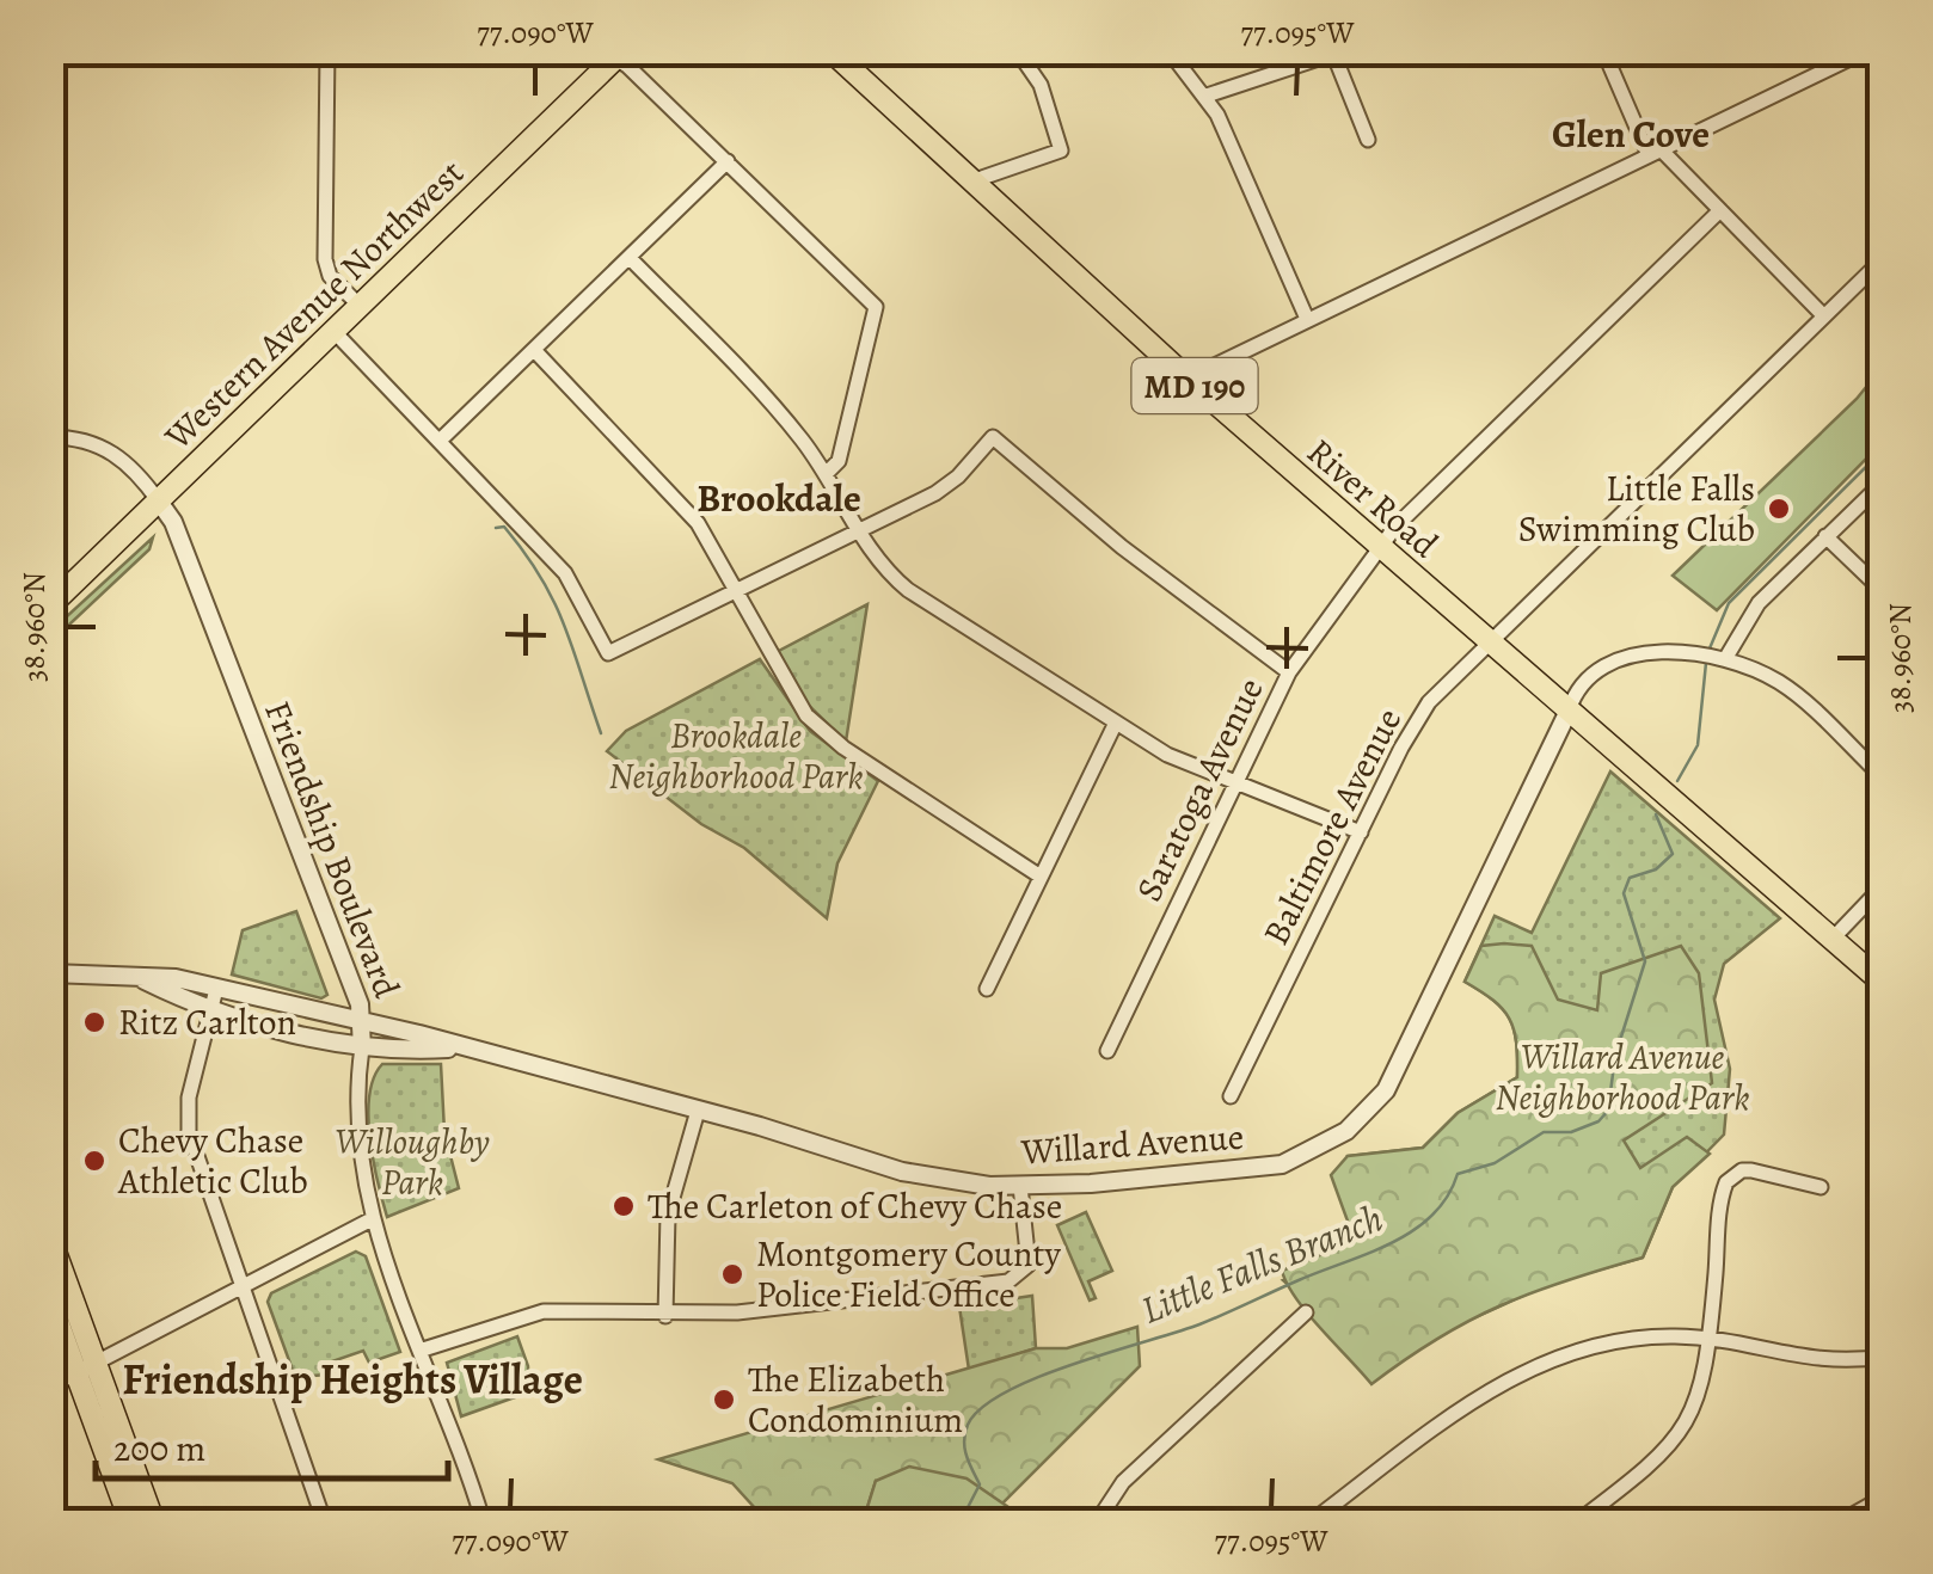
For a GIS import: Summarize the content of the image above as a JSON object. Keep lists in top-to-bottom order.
{
  "streets": {
    "main road": ["Western Avenue Northwest", "MD 190", "River Road"],
    "street": [
      "Saratoga Avenue",
      "Baltimore Avenue",
      "Friendship Boulevard",
      "Willard Avenue"
    ]
  },
  "crossings": [
    ["Western Avenue Northwest", "Friendship Boulevard"],
    ["River Road", "Saratoga Avenue"],
    ["River Road", "Baltimore Avenue"],
    ["River Road", "Willard Avenue"],
    ["Friendship Boulevard", "Willard Avenue"]
  ],
  "districts": ["Glen Cove", "Brookdale", "Friendship Heights Village"],
  "water": ["Little Falls Branch"],
  "parks": ["Brookdale Neighborhood Park", "Willard Avenue Neighborhood Park", "Willoughby Park"],
  "places": [
    "Little Falls Swimming Club",
    "Ritz Carlton",
    "Chevy Chase Athletic Club",
    "The Carleton of Chevy Chase",
    "Montgomery County Police Field Office",
    "The Elizabeth Condominium"
  ],
  "scale_bar": "200 m",
  "coordinates": ["77.090°W", "77.095°W", "38.960°N"]
}
